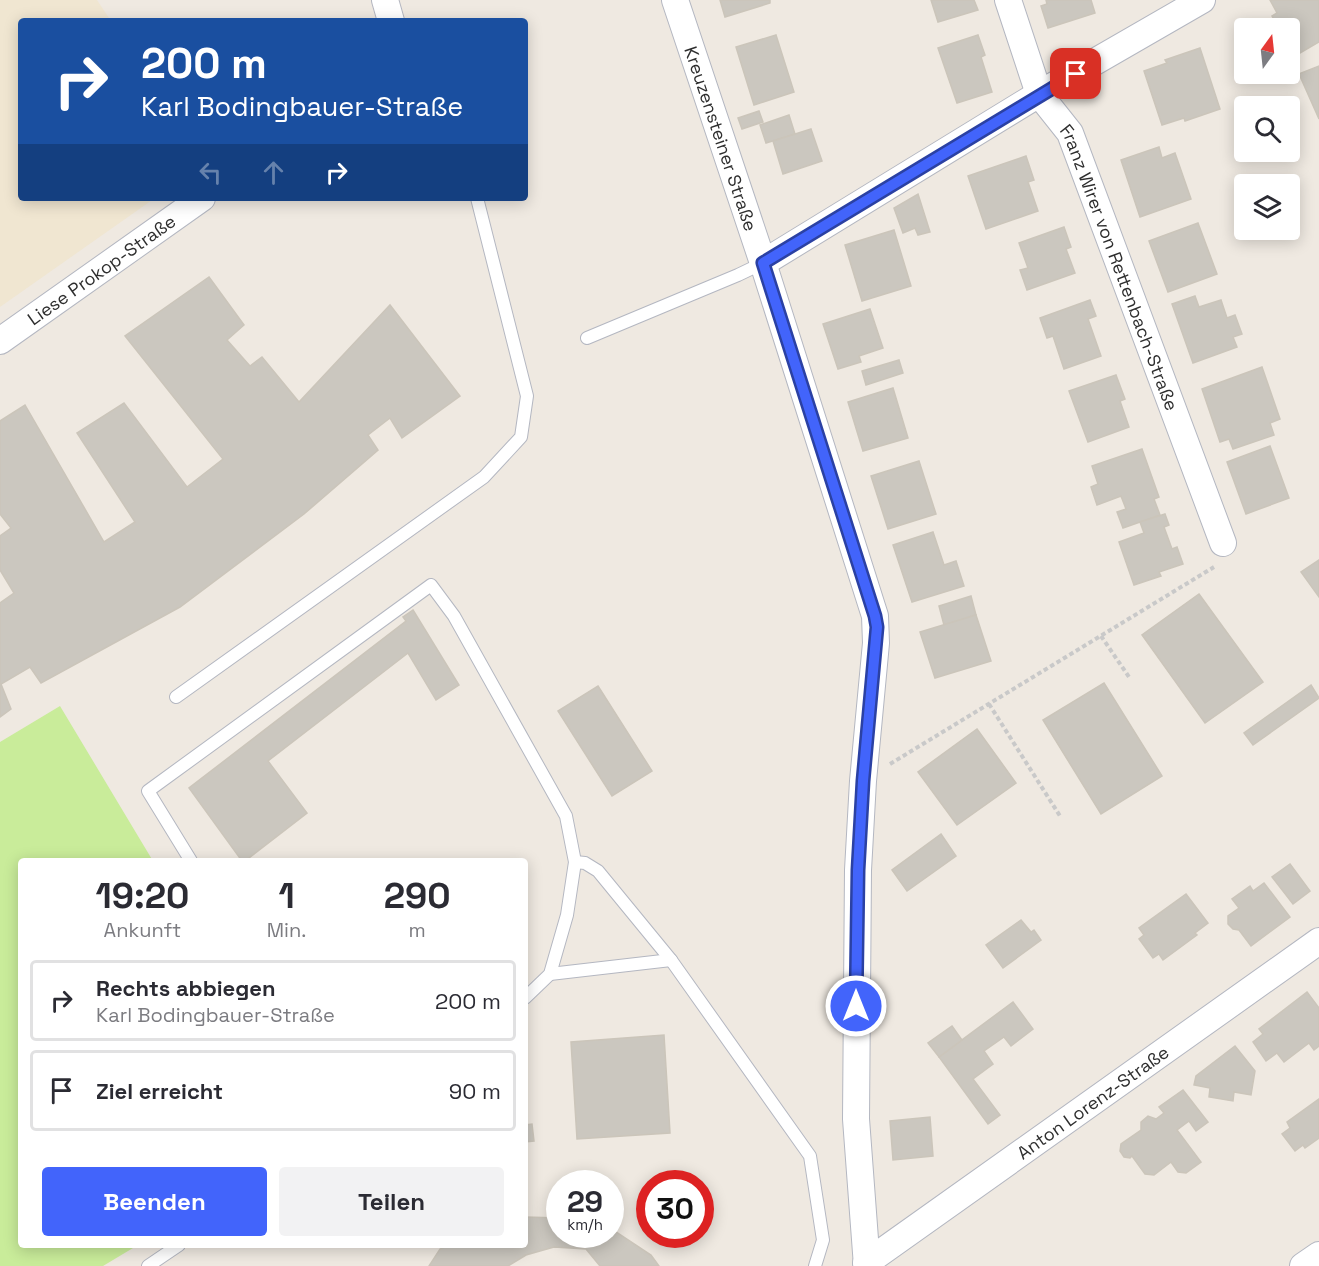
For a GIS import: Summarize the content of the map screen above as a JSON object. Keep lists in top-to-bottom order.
{
  "streets": {
    "street": [
      "Kreuzensteiner Straße",
      "Liese Prokop-Straße",
      "Franz Wirer von Rettenbach-Straße",
      "Anton Lorenz-Straße"
    ]
  },
  "crossings": [
    ["Kreuzensteiner Straße", "Anton Lorenz-Straße"]
  ],
  "north": "top",
  "page": {
    "turn": ["200 m", "Karl Bodingbauer-Straße"],
    "eta": [
      "19:20",
      "Ankunft",
      "1",
      "Min.",
      "290",
      "m"
    ],
    "list": [
      {
        "name": "Rechts abbiegen",
        "note": "Karl Bodingbauer-Straße",
        "value": "200 m"
      },
      {
        "name": "Ziel erreicht",
        "value": "90 m"
      }
    ],
    "buttons": ["Beenden", "Teilen"],
    "speed": "29 km/h",
    "limit": "30"
  }
}
